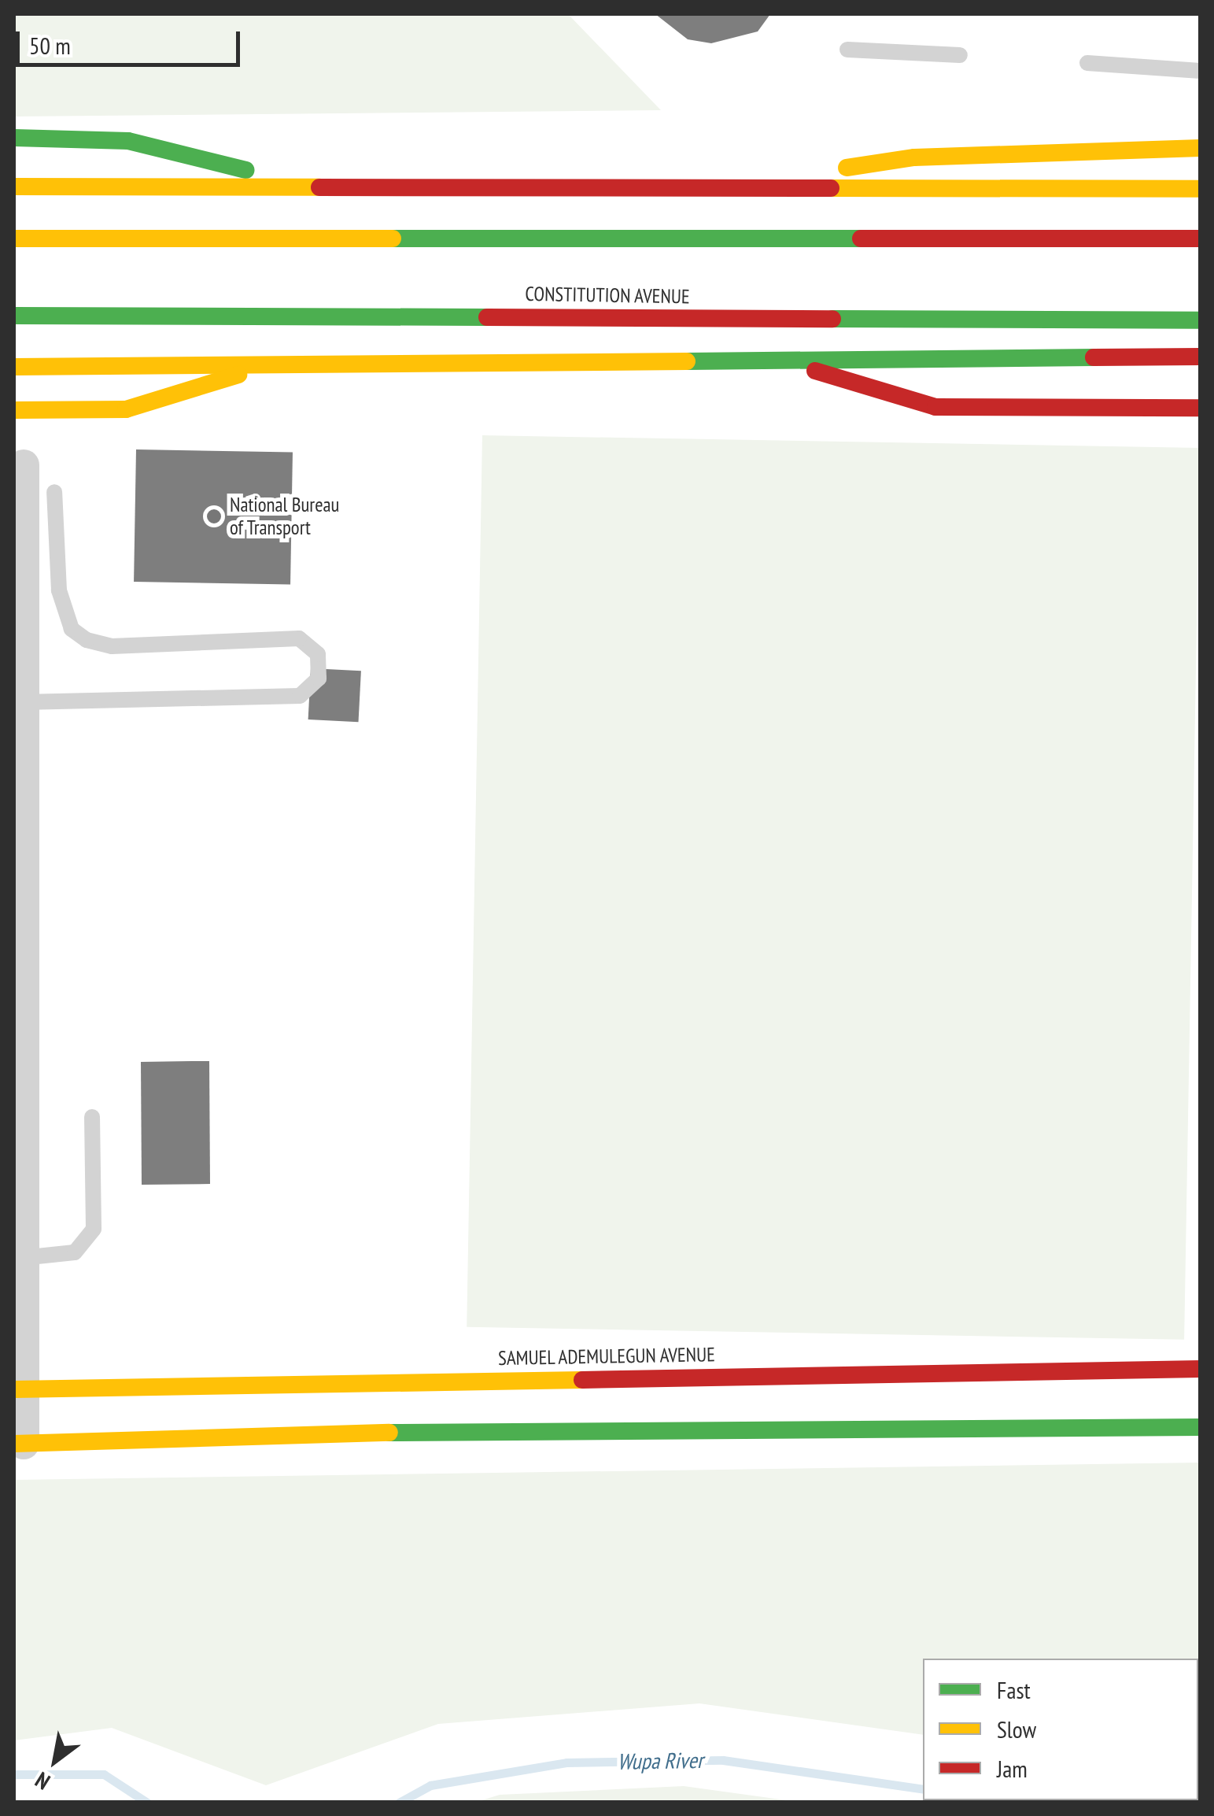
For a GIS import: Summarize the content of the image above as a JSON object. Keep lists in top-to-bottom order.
{
  "streets": {
    "main road": ["CONSTITUTION AVENUE", "SAMUEL ADEMULEGUN AVENUE"]
  },
  "water": ["Wupa River"],
  "places": ["National Bureau of Transport"],
  "legend": ["Fast", "Slow", "Jam"],
  "scale_bar": "50 m",
  "north": "bottom left"
}
